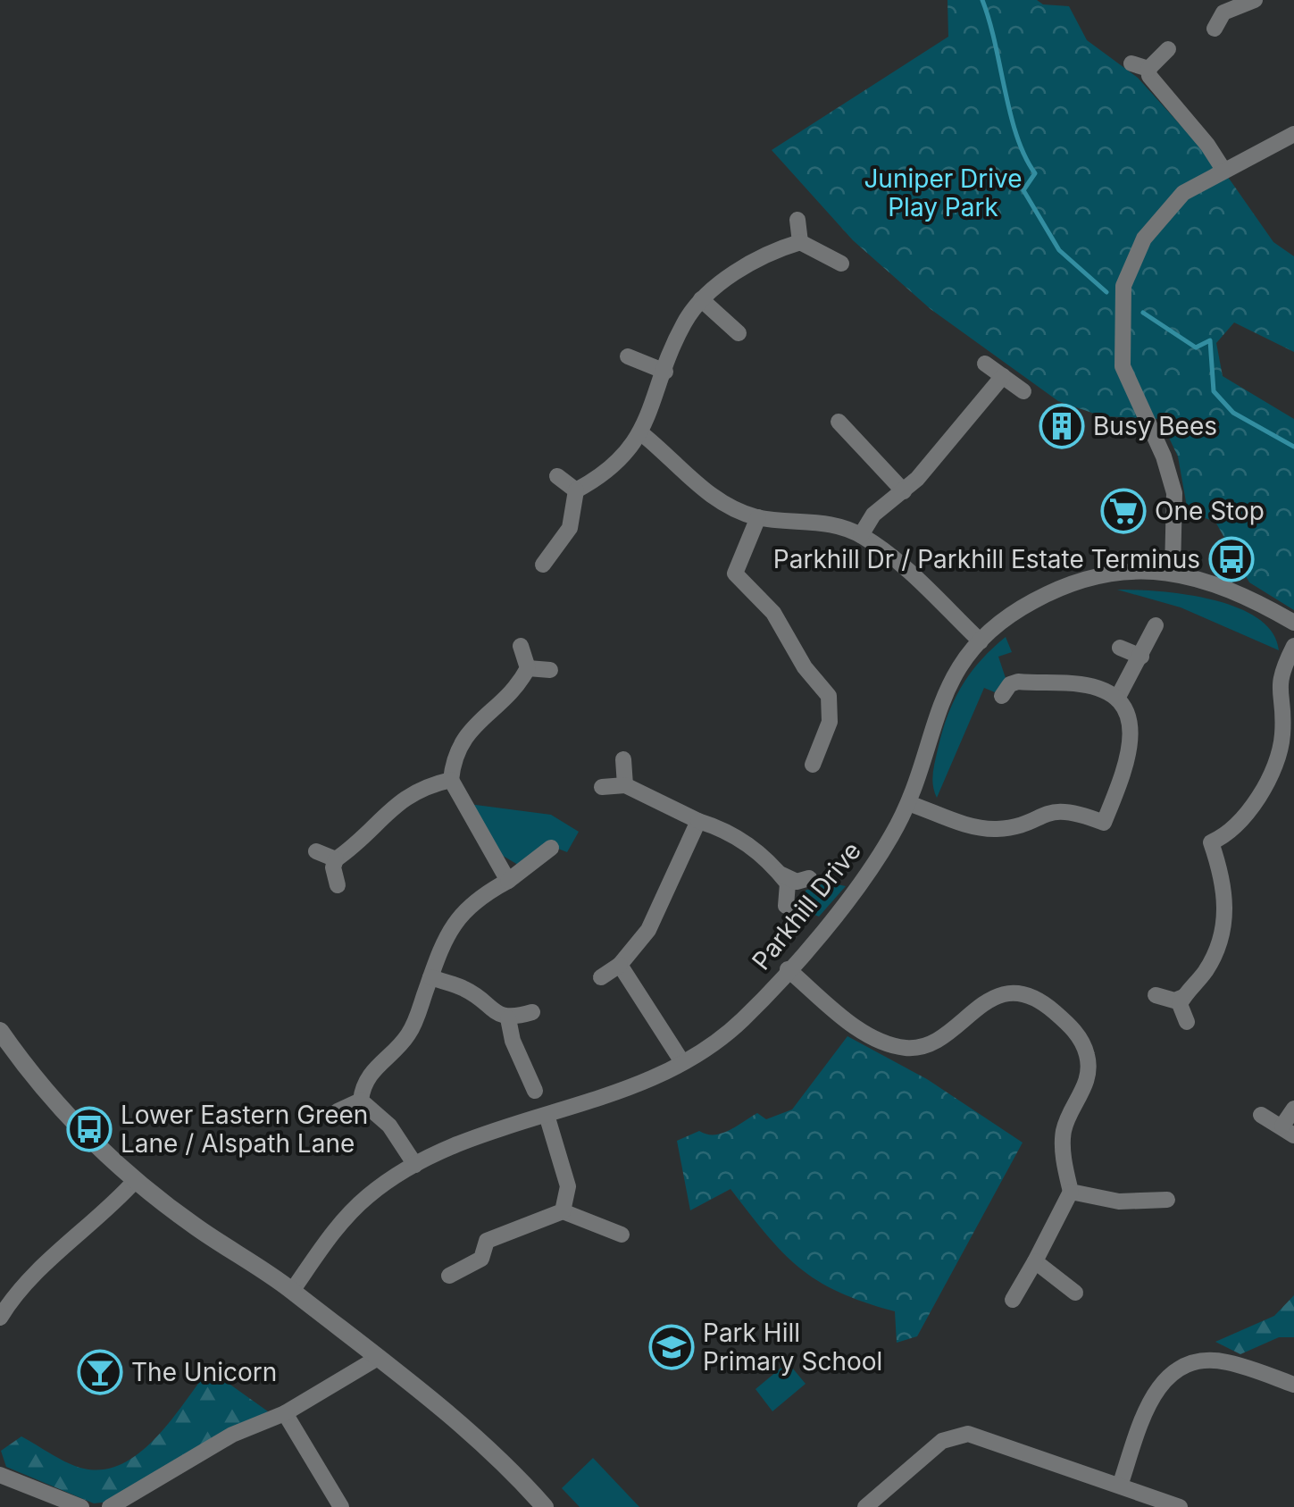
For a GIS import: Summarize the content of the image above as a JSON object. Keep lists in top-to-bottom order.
{
  "streets": {
    "street": ["Parkhill Drive"]
  },
  "parks": ["Juniper Drive Play Park"],
  "places": {
    "building": ["Busy Bees"],
    "supermarket": ["One Stop"],
    "bus stop": ["Parkhill Dr / Parkhill Estate Terminus", "Lower Eastern Green Lane / Alspath Lane"],
    "school or university": ["Park Hill Primary School"],
    "bar": ["The Unicorn"]
  }
}
